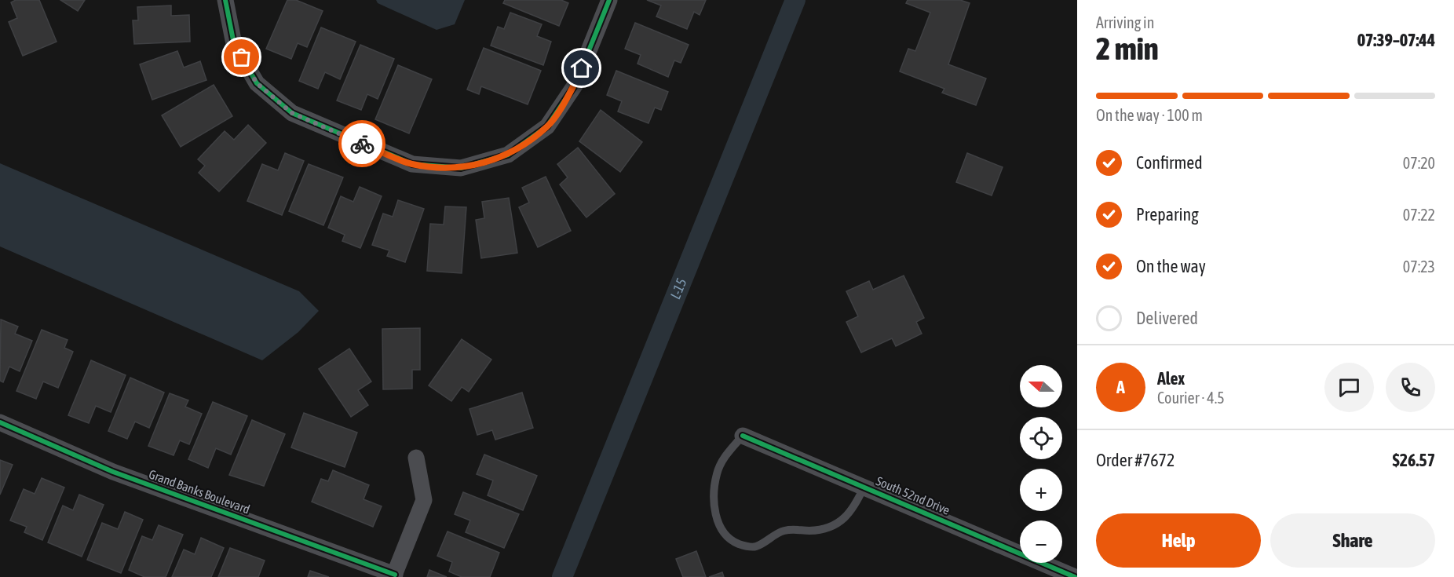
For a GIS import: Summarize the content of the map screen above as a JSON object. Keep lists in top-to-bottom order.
{
  "streets": {
    "street": ["Grand Banks Boulevard", "South 52nd Drive"]
  },
  "water": ["L-15"],
  "north": "left",
  "page": {
    "heading": ["2 min", "Arriving in", "07:39–07:44"],
    "panel": [
      "Alex",
      "Courier · 4.5",
      "Order #7672",
      "$26.57"
    ],
    "bar": "On the way · 100 m",
    "list": [
      ["Confirmed", "07:20"],
      ["Preparing", "07:22"],
      ["On the way", "07:23"],
      "Delivered"
    ],
    "round": "A",
    "map_buttons": ["+", "−"],
    "buttons": ["Help", "Share"]
  }
}
